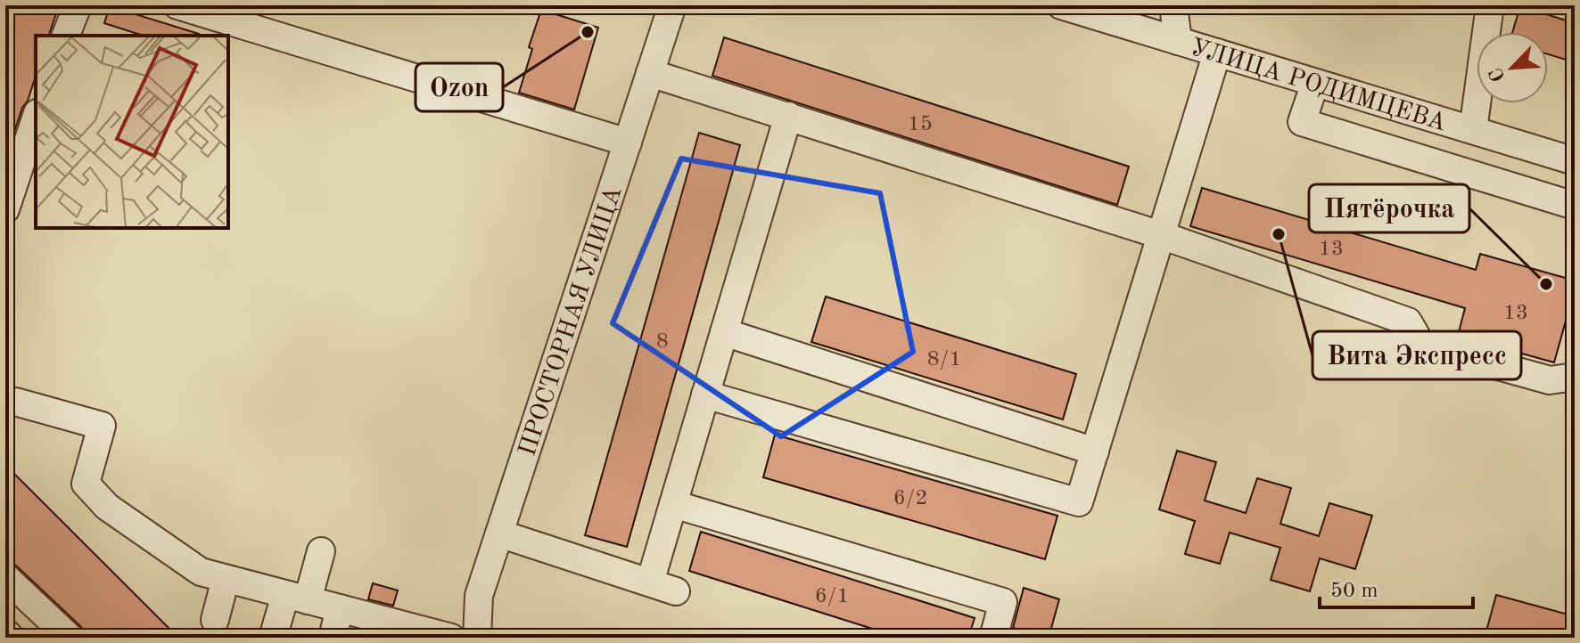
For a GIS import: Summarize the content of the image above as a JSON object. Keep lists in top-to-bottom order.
{
  "streets": {
    "street": ["УЛИЦА РОДИМЦЕВА", "ПРОСТОРНАЯ УЛИЦА"]
  },
  "places": ["Ozon", "Вита Экспресс", "Пятёрочка"],
  "house_numbers": [
    "15",
    "13",
    "13",
    "8",
    "8/1",
    "6/2",
    "6/1"
  ],
  "scale_bar": "50 m",
  "north": "bottom left"
}
